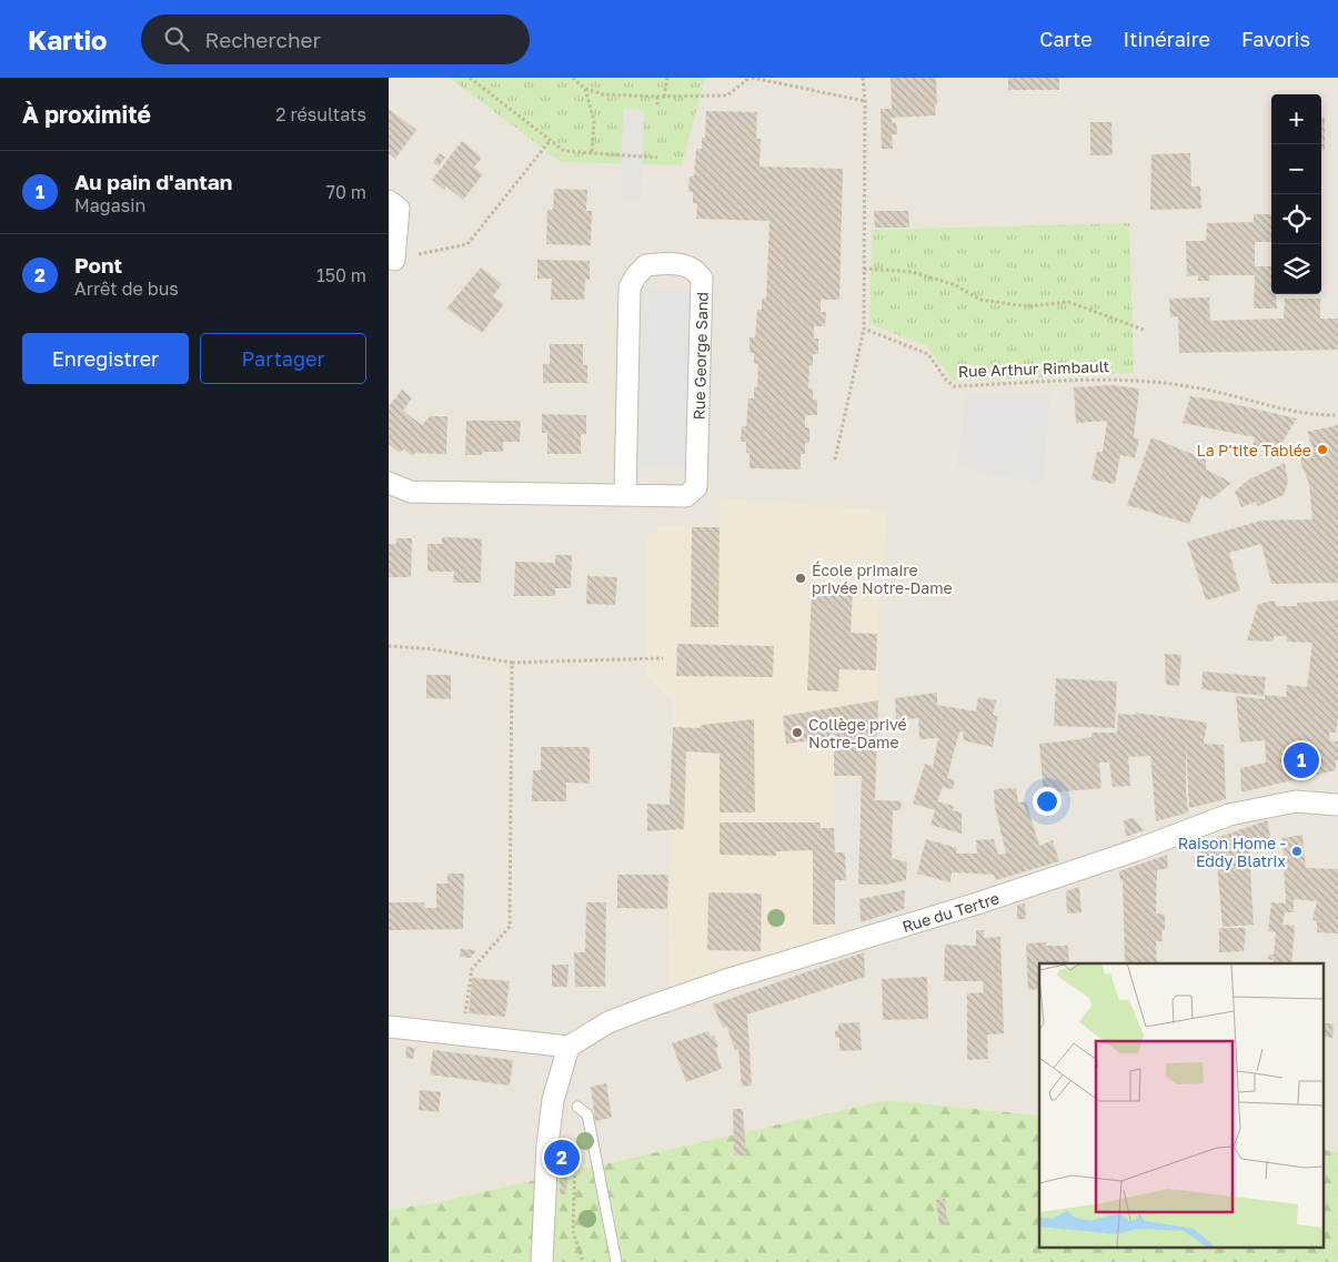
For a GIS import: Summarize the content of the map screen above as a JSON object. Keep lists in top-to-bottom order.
{
  "streets": {
    "street": ["Rue George Sand", "Rue du Tertre"],
    "path": ["Rue Arthur Rimbault"]
  },
  "places": [
    "La P'tite Tablée",
    "École primaire privée Notre-Dame",
    "Collège privé Notre-Dame",
    "Raison Home - Eddy Blatrix"
  ],
  "page": {
    "header": "Kartio",
    "search": "Rechercher",
    "nav": ["Carte", "Itinéraire", "Favoris"],
    "heading": ["À proximité", "2 résultats"],
    "map_buttons": ["+", "−"],
    "list": [
      {
        "mark": "1",
        "name": "Au pain d'antan",
        "note": "Magasin",
        "value": "70 m"
      },
      {
        "mark": "2",
        "name": "Pont",
        "note": "Arrêt de bus",
        "value": "150 m"
      }
    ],
    "buttons": ["Enregistrer", "Partager"],
    "pins": ["1", "2"]
  }
}
